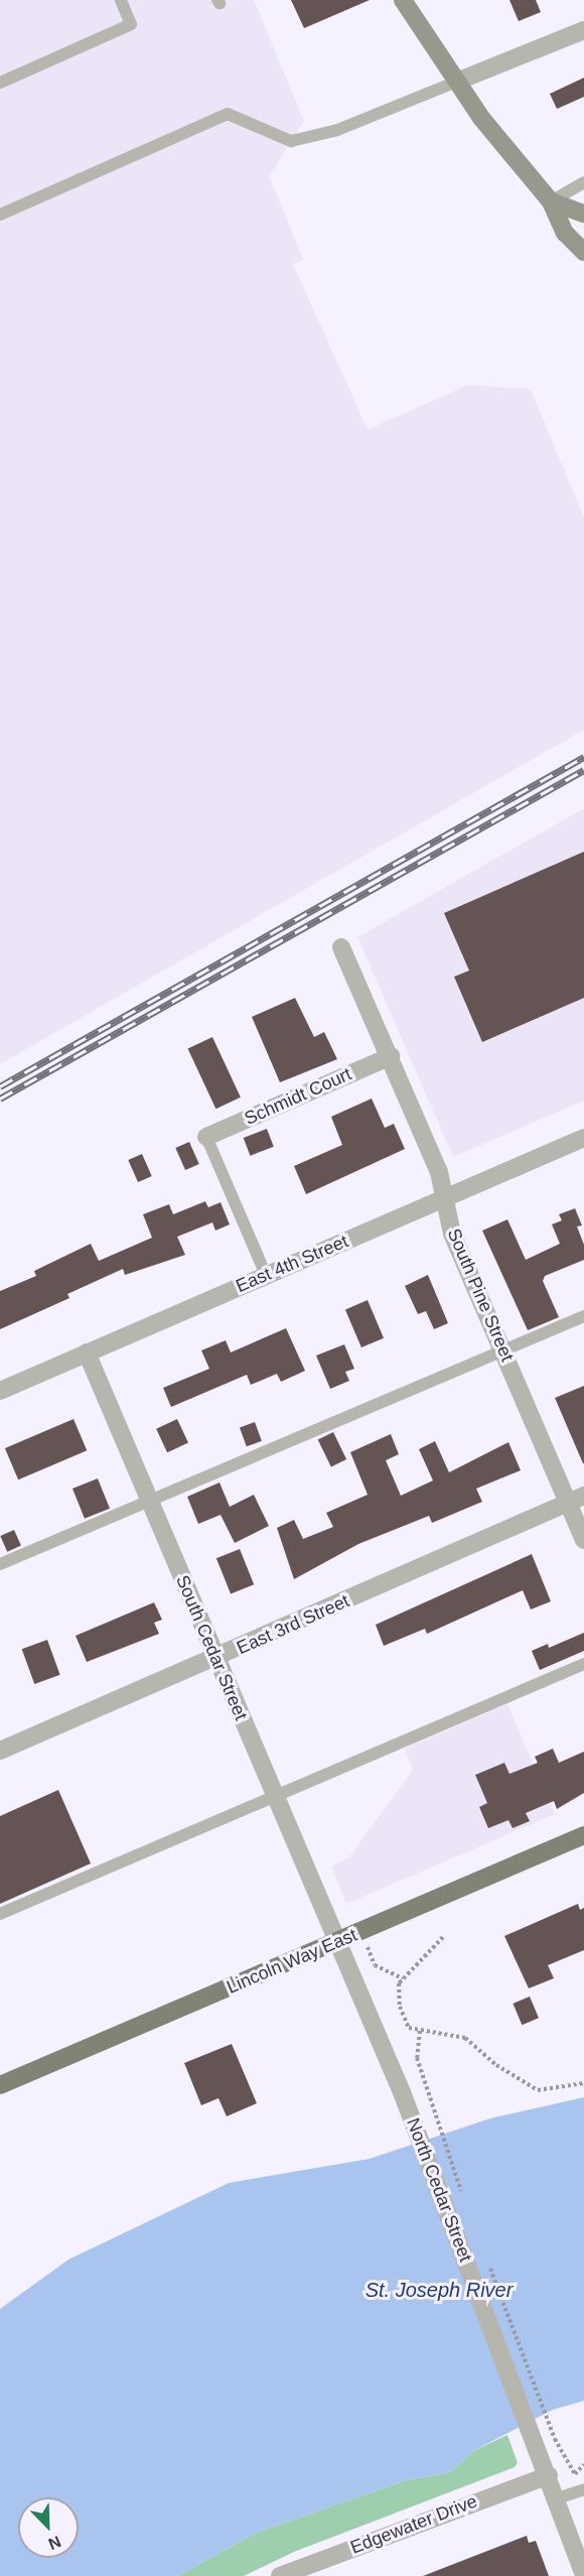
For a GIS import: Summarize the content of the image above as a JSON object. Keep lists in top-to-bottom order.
{
  "streets": {
    "main road": ["Lincoln Way East"],
    "street": [
      "Schmidt Court",
      "East 4th Street",
      "South Pine Street",
      "East 3rd Street",
      "South Cedar Street",
      "North Cedar Street",
      "Edgewater Drive"
    ]
  },
  "crossings": [
    ["Schmidt Court", "South Pine Street"],
    ["East 4th Street", "South Pine Street"],
    ["East 4th Street", "South Cedar Street"],
    ["South Pine Street", "East 3rd Street"],
    ["East 3rd Street", "South Cedar Street"],
    ["South Cedar Street", "Lincoln Way East"],
    ["South Cedar Street", "North Cedar Street"],
    ["Lincoln Way East", "North Cedar Street"],
    ["North Cedar Street", "Edgewater Drive"]
  ],
  "water": ["St. Joseph River"],
  "north": "bottom right"
}
